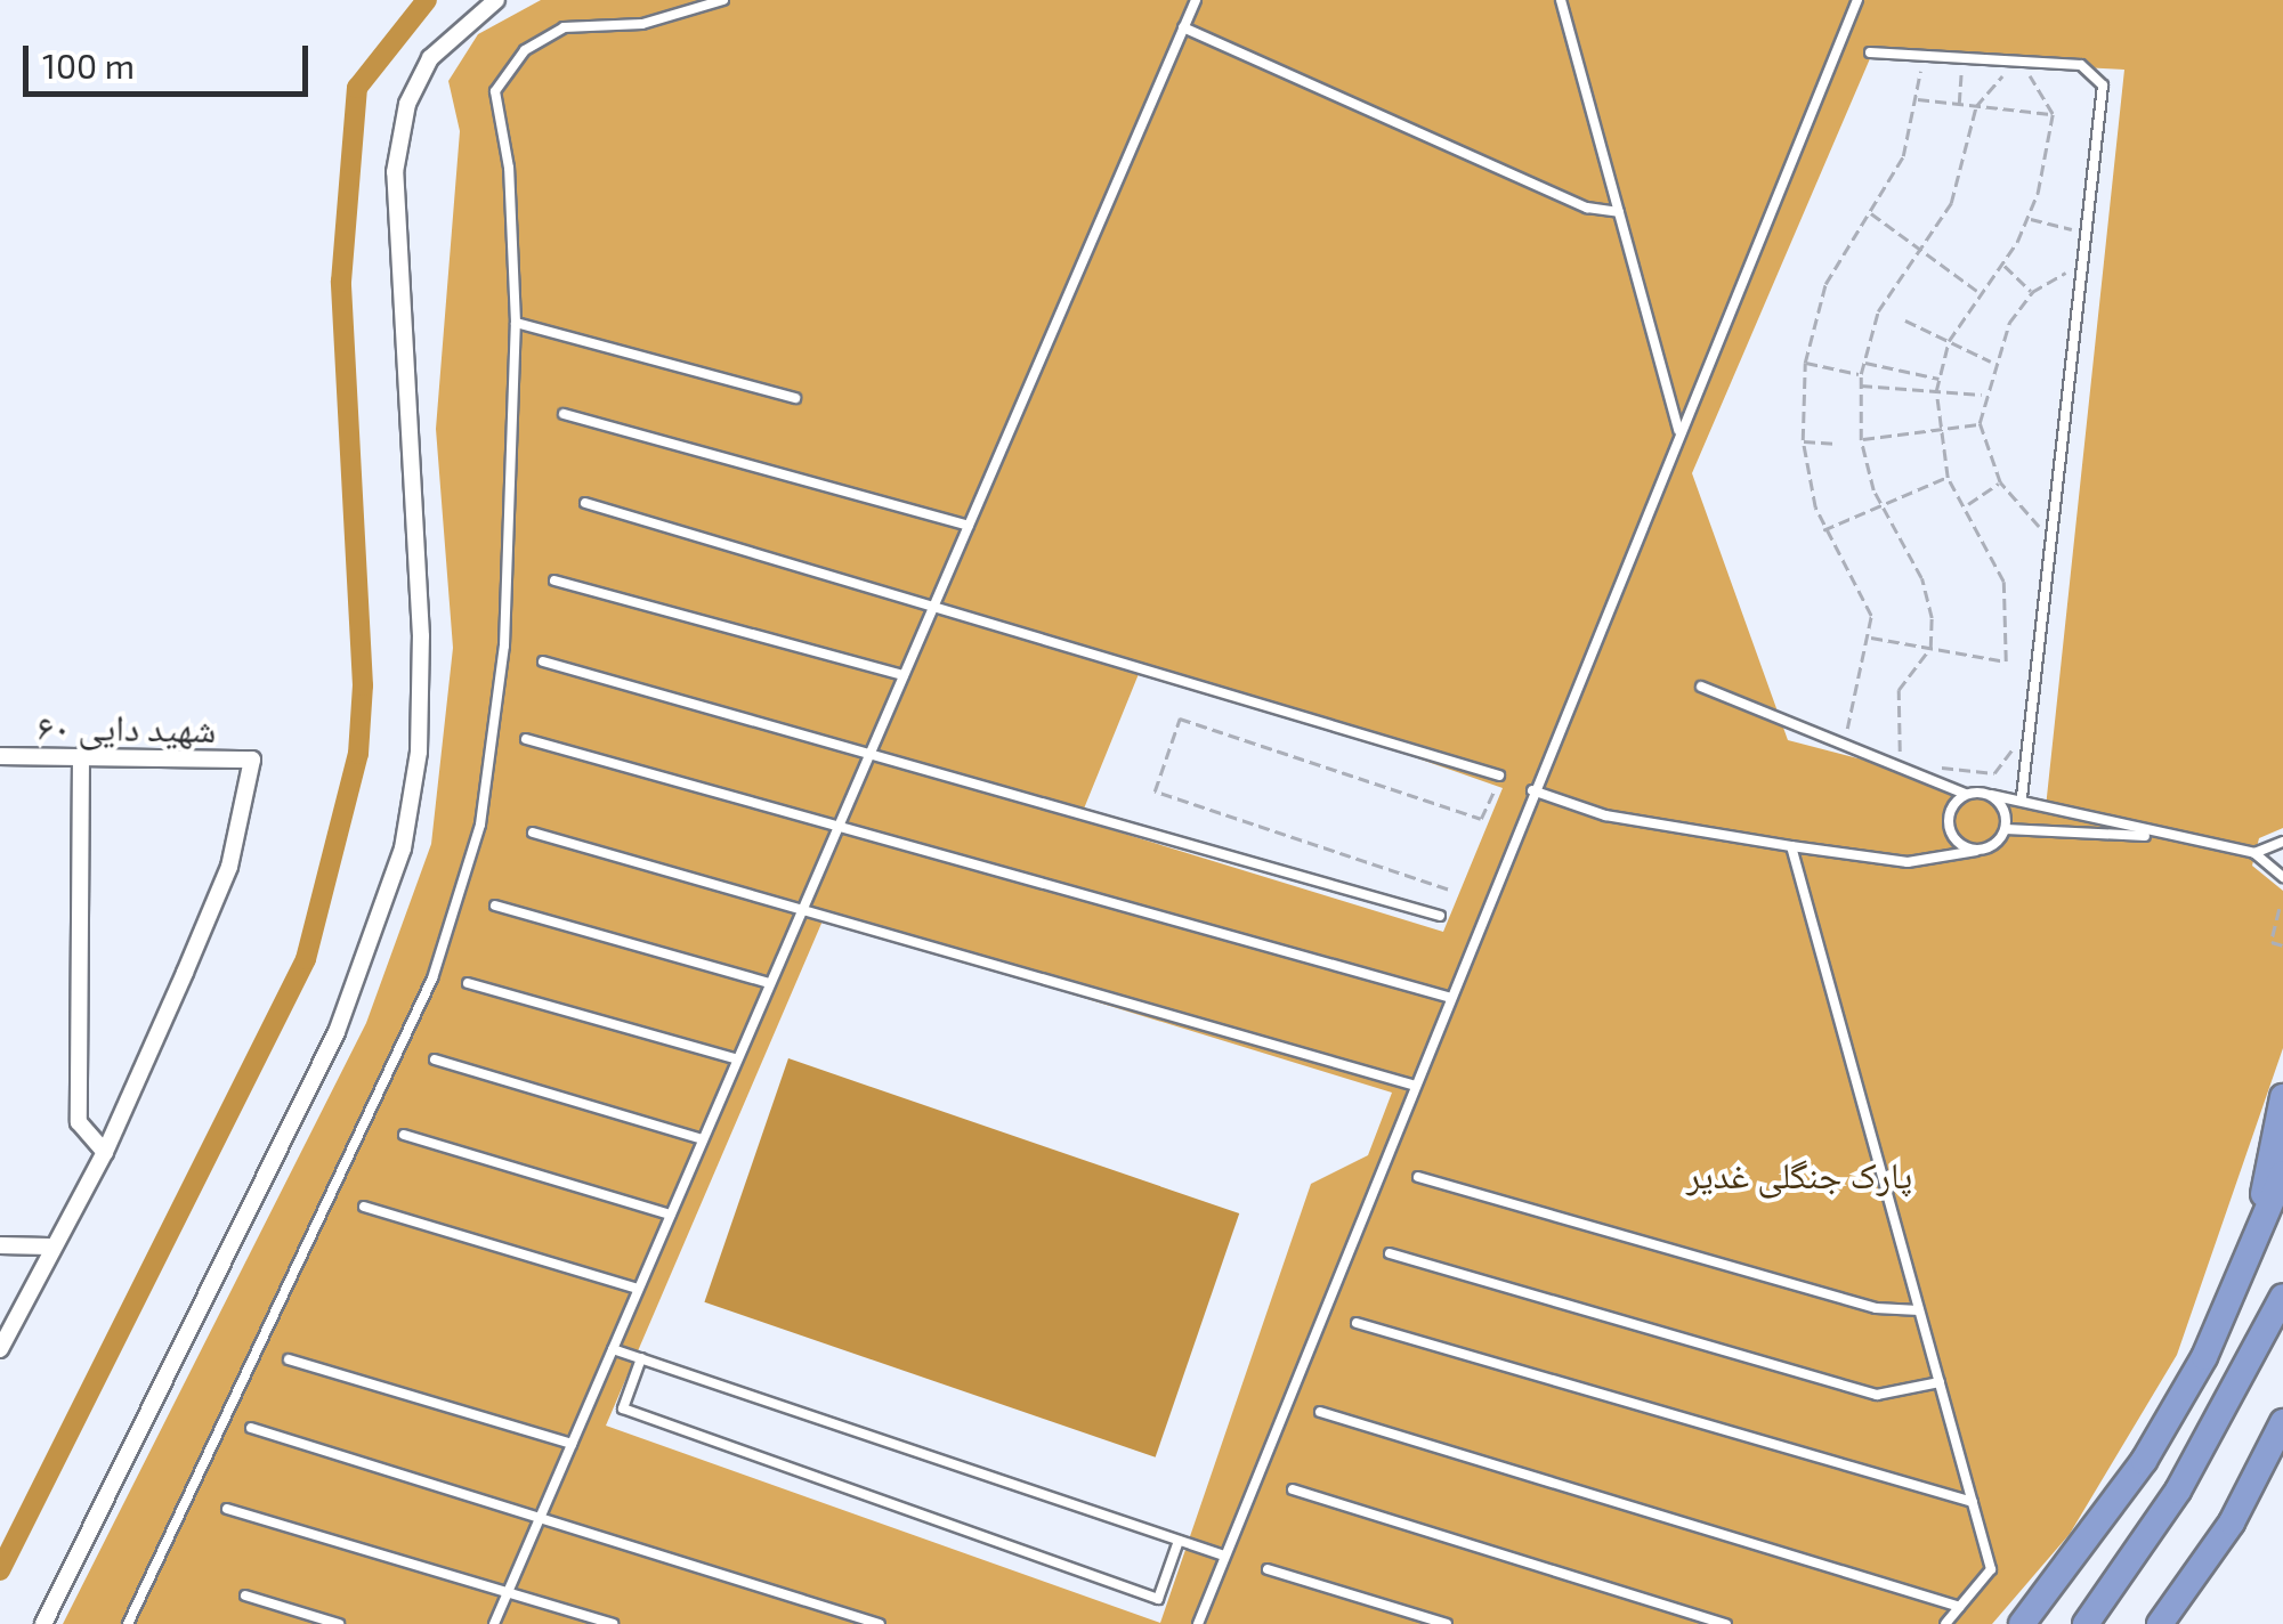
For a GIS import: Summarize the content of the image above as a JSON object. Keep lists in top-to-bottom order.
{
  "streets": {
    "street": ["شهید دایی ۶۰"]
  },
  "parks": ["پارک جنگلی غدیر"],
  "scale_bar": "100 m"
}
